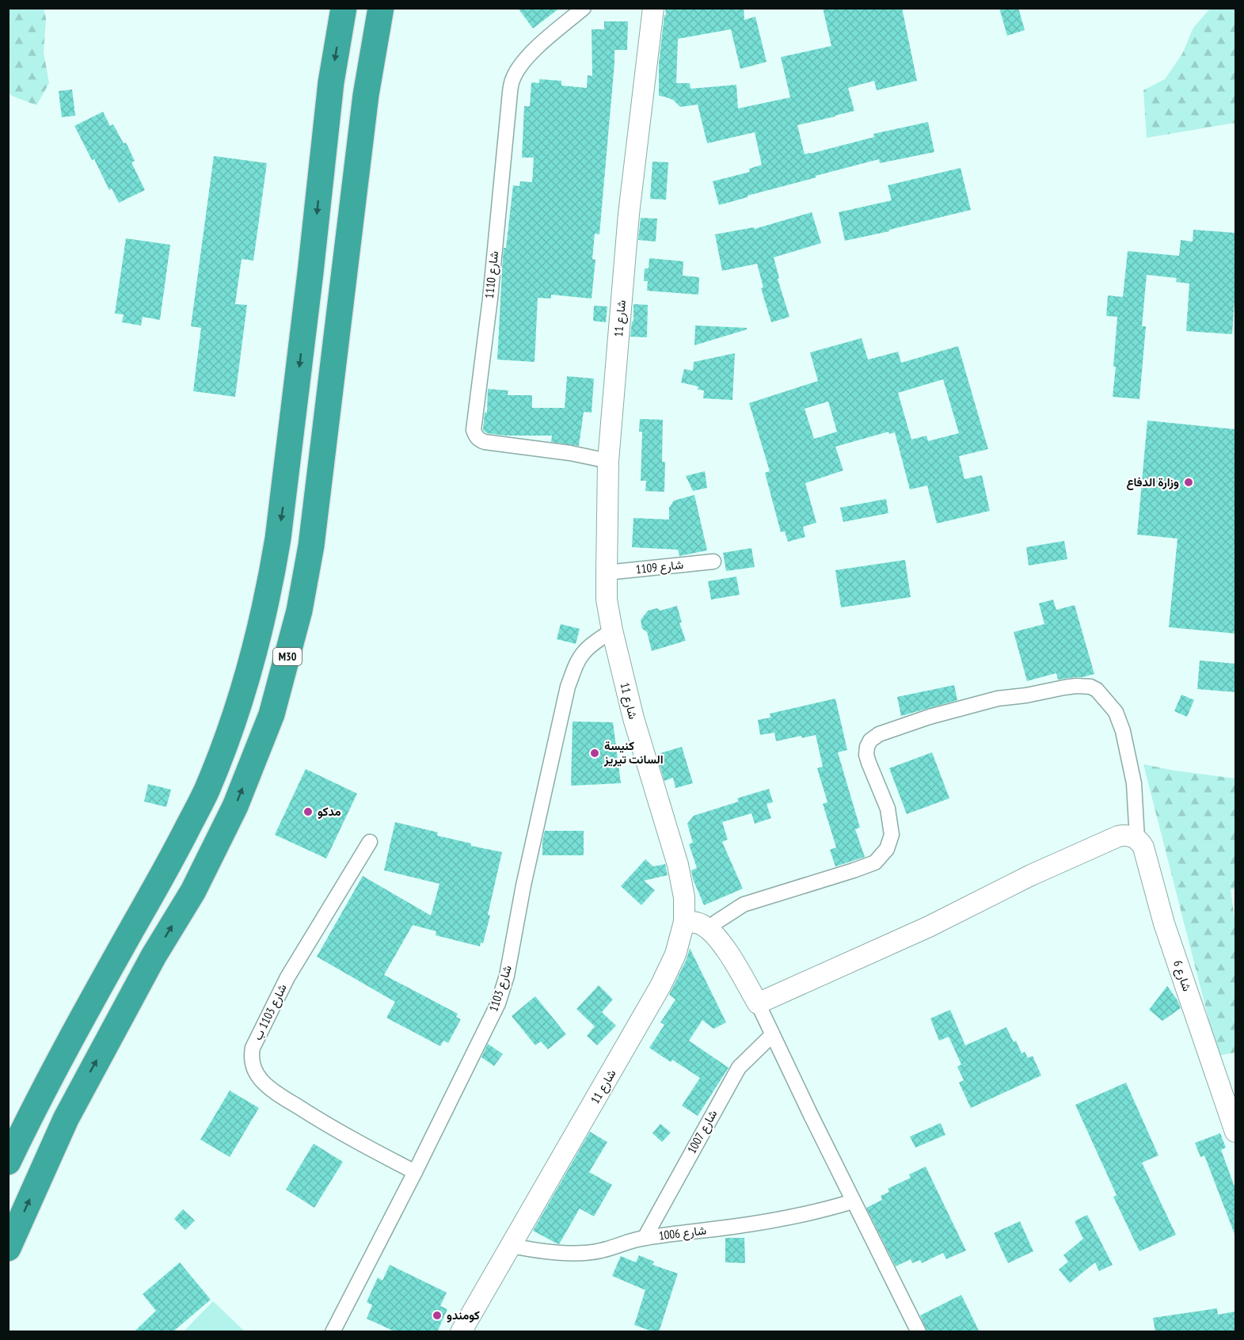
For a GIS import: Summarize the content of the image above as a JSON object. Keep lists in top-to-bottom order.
{
  "streets": {
    "highway": ["M30"],
    "street": [
      "شارع 1110",
      "شارع 11",
      "شارع 1109",
      "شارع 6",
      "شارع 1103",
      "شارع 1103 ب",
      "شارع 1007",
      "شارع 1006"
    ]
  },
  "crossings": [
    ["شارع 1110", "شارع 11"],
    ["شارع 11", "شارع 1109"],
    ["شارع 11", "شارع 1103"],
    ["شارع 11", "شارع 1006"],
    ["شارع 1103", "شارع 1103 ب"],
    ["شارع 1007", "شارع 1006"]
  ],
  "places": [
    "وزارة الدفاع",
    "كنيسة السانت تيريز",
    "مدكو",
    "كومندو"
  ]
}
